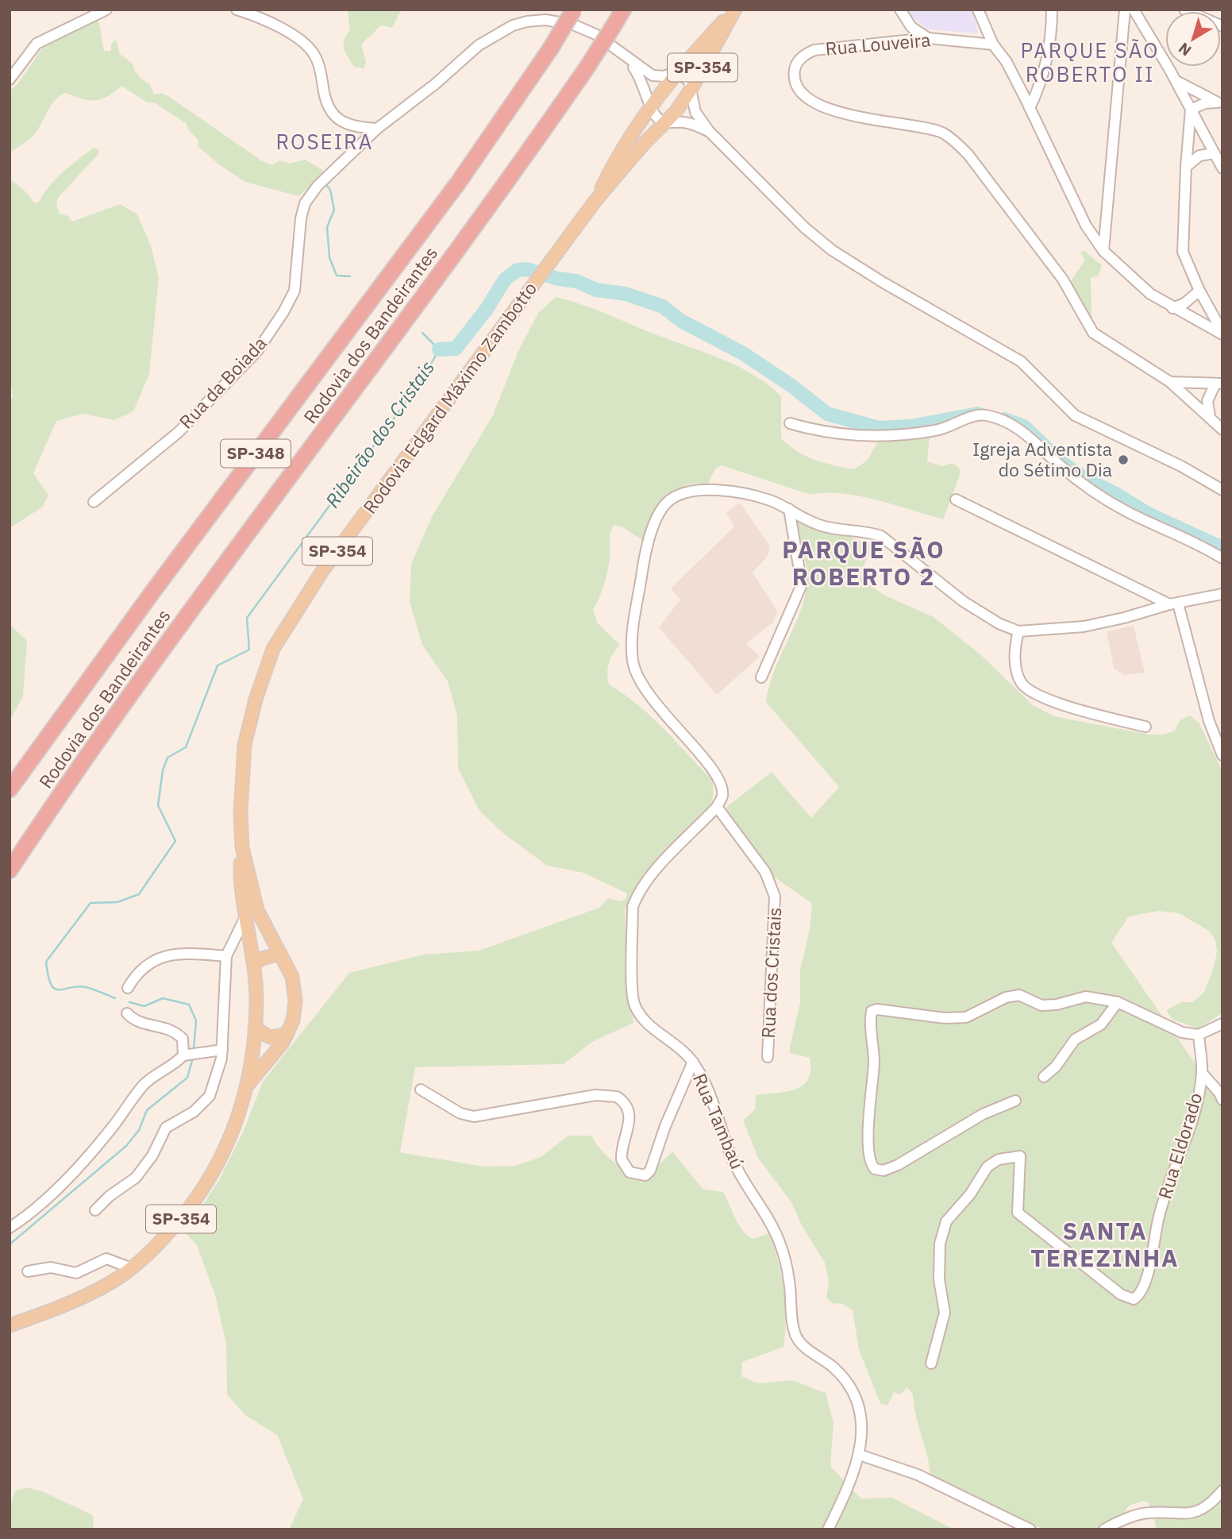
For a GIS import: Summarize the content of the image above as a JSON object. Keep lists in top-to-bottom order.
{
  "streets": {
    "highway": ["Rodovia dos Bandeirantes", "SP-348"],
    "main road": ["SP-354", "Rodovia Edgard Máximo Zambotto"],
    "street": [
      "Rua Louveira",
      "Rua da Boiada",
      "Rua dos Cristais",
      "Rua Tambaú",
      "Rua Eldorado"
    ]
  },
  "crossings": [
    ["Rua da Boiada", "Rodovia Edgard Máximo Zambotto"],
    ["Rua dos Cristais", "Rua Tambaú"]
  ],
  "districts": [
    "PARQUE SÃO ROBERTO II",
    "ROSEIRA",
    "PARQUE SÃO ROBERTO 2",
    "SANTA TEREZINHA"
  ],
  "water": ["Ribeirão dos Cristais"],
  "places": ["Igreja Adventista do Sétimo Dia"],
  "north": "bottom left"
}
